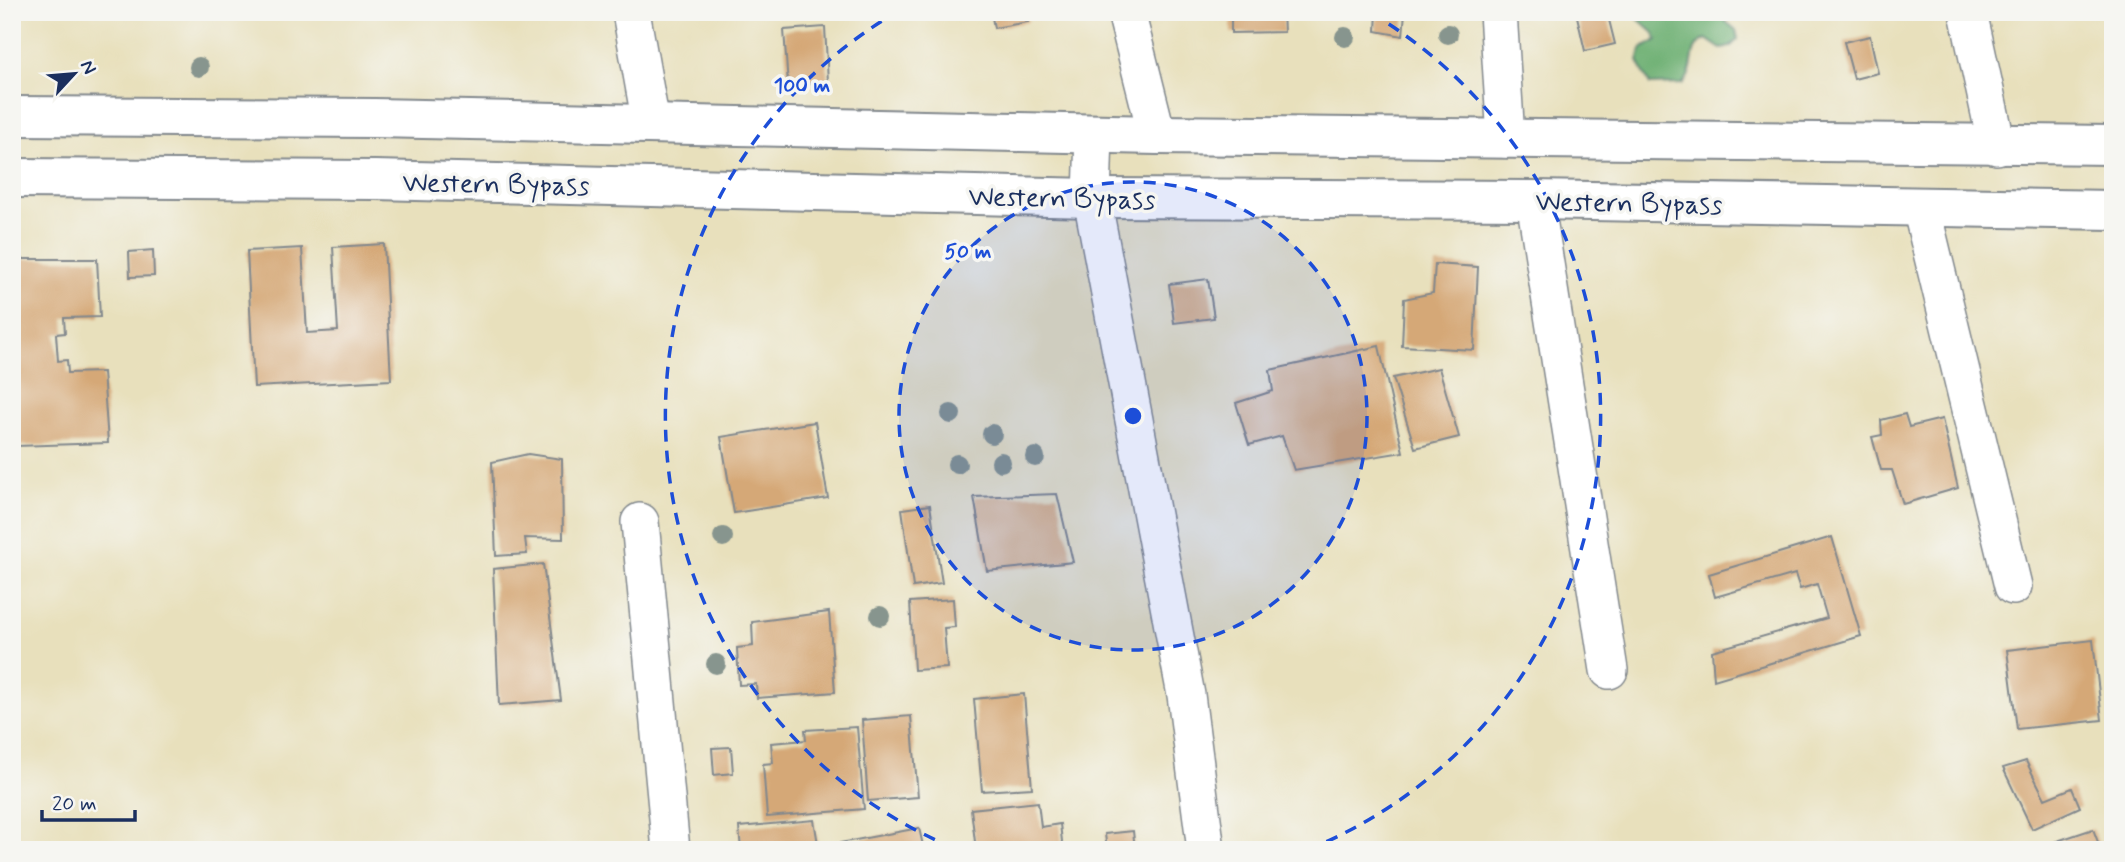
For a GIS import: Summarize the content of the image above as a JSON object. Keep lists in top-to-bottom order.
{
  "streets": {
    "main road": ["Western Bypass"]
  },
  "scale_bar": "20 m",
  "north": "top right",
  "rings": ["100 m", "50 m"]
}
